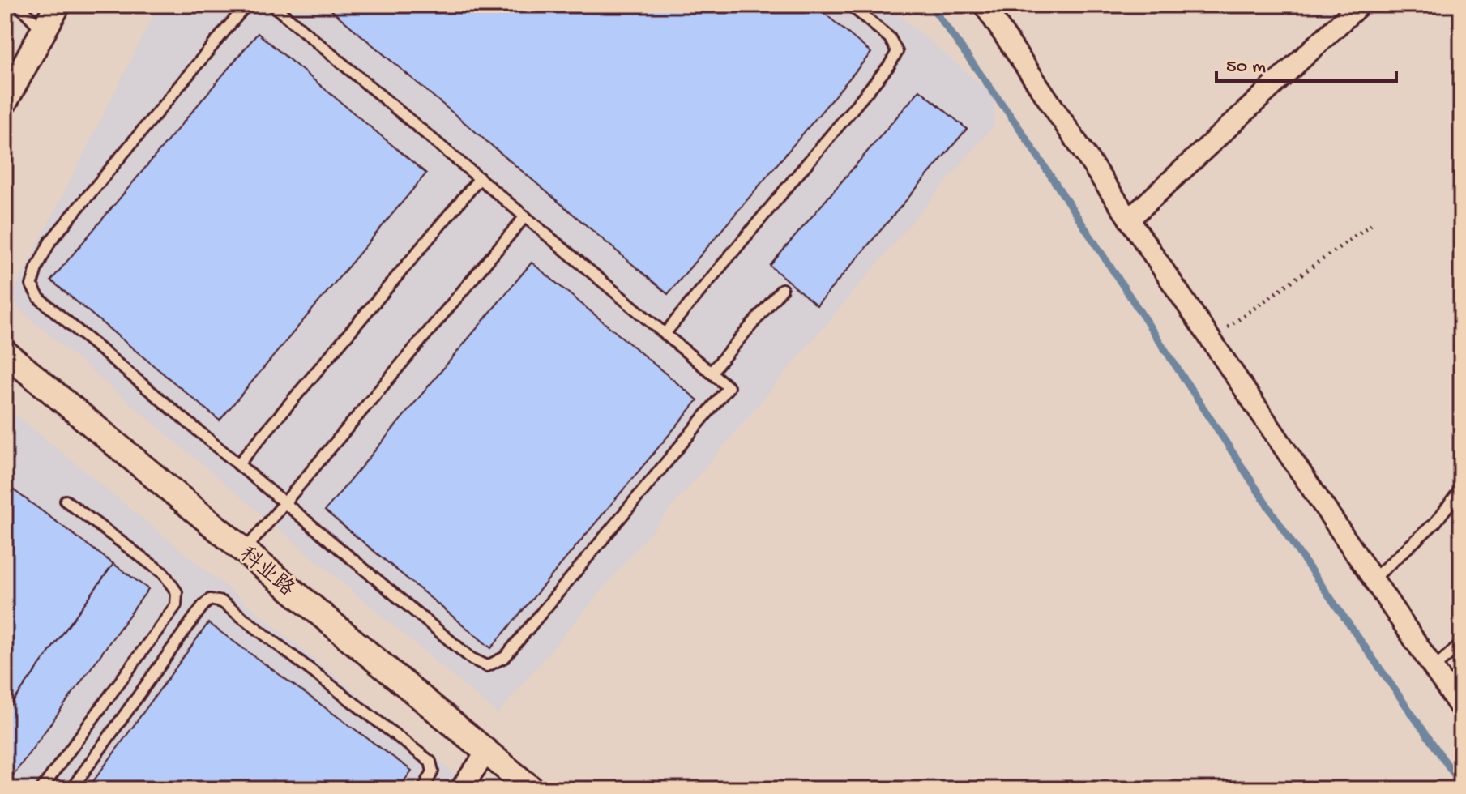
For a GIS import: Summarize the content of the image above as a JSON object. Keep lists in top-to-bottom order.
{
  "streets": {
    "street": ["科业路"]
  },
  "scale_bar": "50 m"
}
